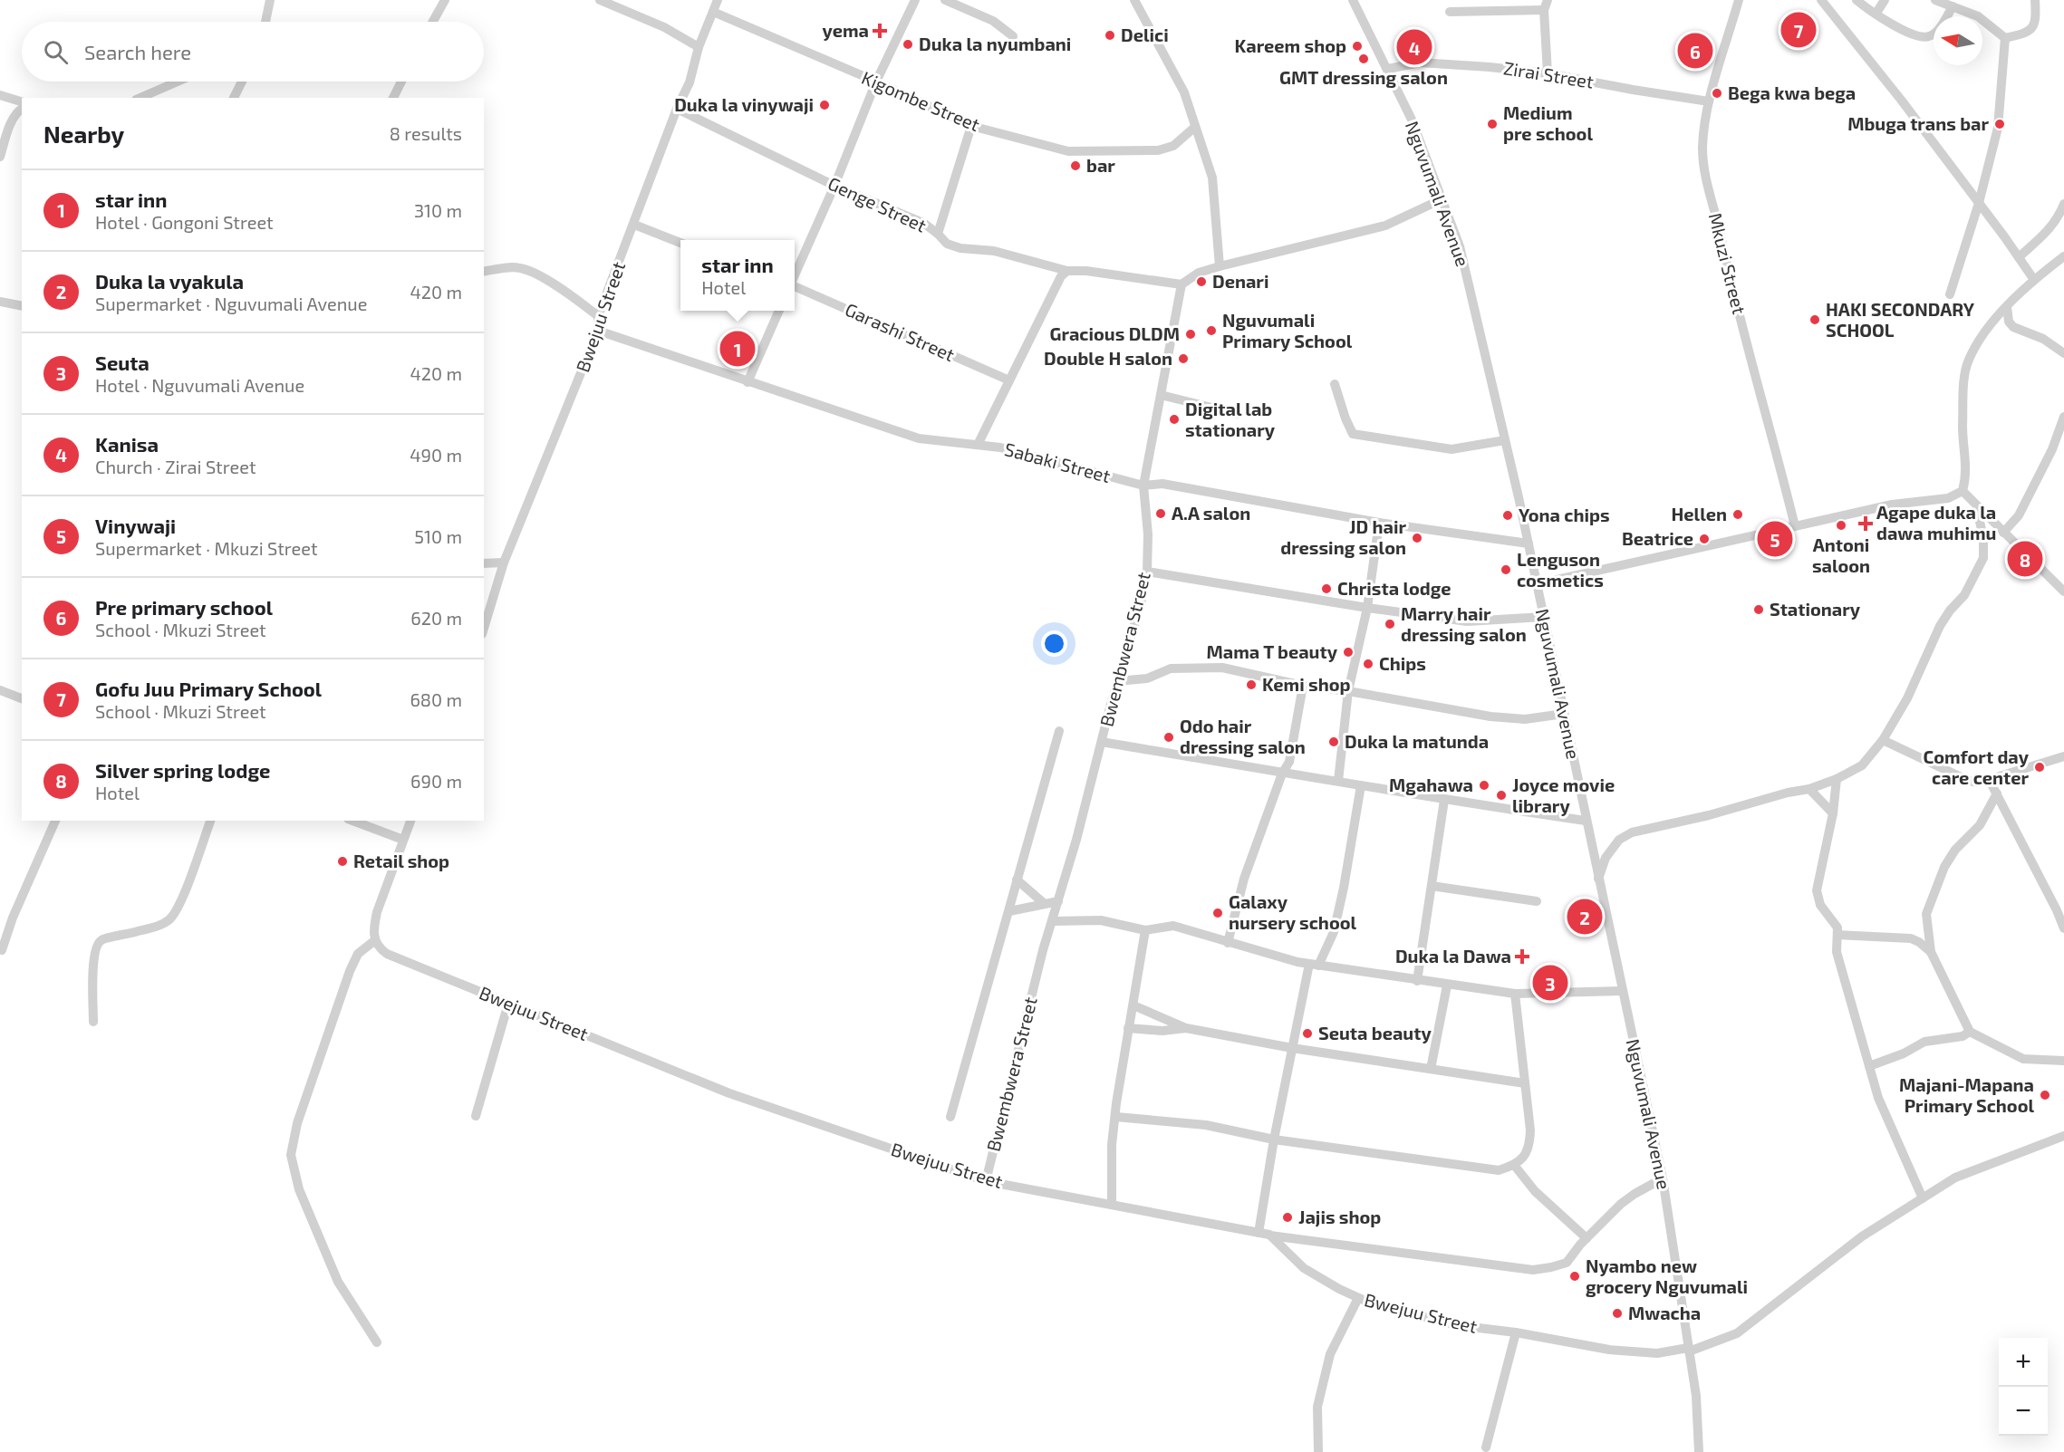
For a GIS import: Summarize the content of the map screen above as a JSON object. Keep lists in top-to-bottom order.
{
  "streets": {
    "street": [
      "Zirai Street",
      "Kigombe Street",
      "Nguvumali Avenue",
      "Genge Street",
      "Mkuzi Street",
      "Bwejuu Street",
      "Garashi Street",
      "Sabaki Street",
      "Bwembwera Street"
    ]
  },
  "crossings": [
    ["Zirai Street", "Nguvumali Avenue"],
    ["Zirai Street", "Mkuzi Street"],
    ["Kigombe Street", "Bwejuu Street"],
    ["Nguvumali Avenue", "Bwejuu Street"],
    ["Nguvumali Avenue", "Sabaki Street"],
    ["Genge Street", "Bwejuu Street"],
    ["Genge Street", "Bwembwera Street"],
    ["Bwejuu Street", "Sabaki Street"],
    ["Bwejuu Street", "Bwembwera Street"],
    ["Sabaki Street", "Bwembwera Street"]
  ],
  "places": {
    "health": ["yema", "Agape duka la dawa muhimu", "Duka la Dawa"],
    "other": [
      "Delici",
      "Duka la nyumbani",
      "Kareem shop",
      "GMT dressing salon",
      "Bega kwa bega",
      "Duka la vinywaji",
      "Medium pre school",
      "Mbuga trans bar",
      "bar",
      "Denari",
      "HAKI SECONDARY SCHOOL",
      "Nguvumali Primary School",
      "Gracious DLDM",
      "Double H salon",
      "Digital lab stationary",
      "A.A salon",
      "Hellen",
      "Yona chips",
      "Antoni saloon",
      "JD hair dressing salon",
      "Beatrice",
      "Lenguson cosmetics",
      "Christa lodge",
      "Stationary",
      "Marry hair dressing salon",
      "Mama T beauty",
      "Chips",
      "Kemi shop",
      "Odo hair dressing salon",
      "Duka la matunda",
      "Comfort day care center",
      "Mgahawa",
      "Joyce movie library",
      "Retail shop",
      "Galaxy nursery school",
      "Seuta beauty",
      "Majani-Mapana Primary School",
      "Jajis shop",
      "Nyambo new grocery Nguvumali",
      "Mwacha"
    ]
  },
  "north": "left",
  "page": {
    "pins": [
      "7",
      "4",
      "6",
      "1",
      "5",
      "8",
      "2",
      "3"
    ],
    "search": "Search here",
    "heading": ["Nearby", "8 results"],
    "list": [
      {
        "mark": "1",
        "name": "star inn",
        "note": "Hotel · Gongoni Street",
        "value": "310 m"
      },
      {
        "mark": "2",
        "name": "Duka la vyakula",
        "note": "Supermarket · Nguvumali Avenue",
        "value": "420 m"
      },
      {
        "mark": "3",
        "name": "Seuta",
        "note": "Hotel · Nguvumali Avenue",
        "value": "420 m"
      },
      {
        "mark": "4",
        "name": "Kanisa",
        "note": "Church · Zirai Street",
        "value": "490 m"
      },
      {
        "mark": "5",
        "name": "Vinywaji",
        "note": "Supermarket · Mkuzi Street",
        "value": "510 m"
      },
      {
        "mark": "6",
        "name": "Pre primary school",
        "note": "School · Mkuzi Street",
        "value": "620 m"
      },
      {
        "mark": "7",
        "name": "Gofu Juu Primary School",
        "note": "School · Mkuzi Street",
        "value": "680 m"
      },
      {
        "mark": "8",
        "name": "Silver spring lodge",
        "note": "Hotel",
        "value": "690 m"
      }
    ],
    "popup": ["star inn", "Hotel"],
    "map_buttons": ["+", "−"]
  }
}
